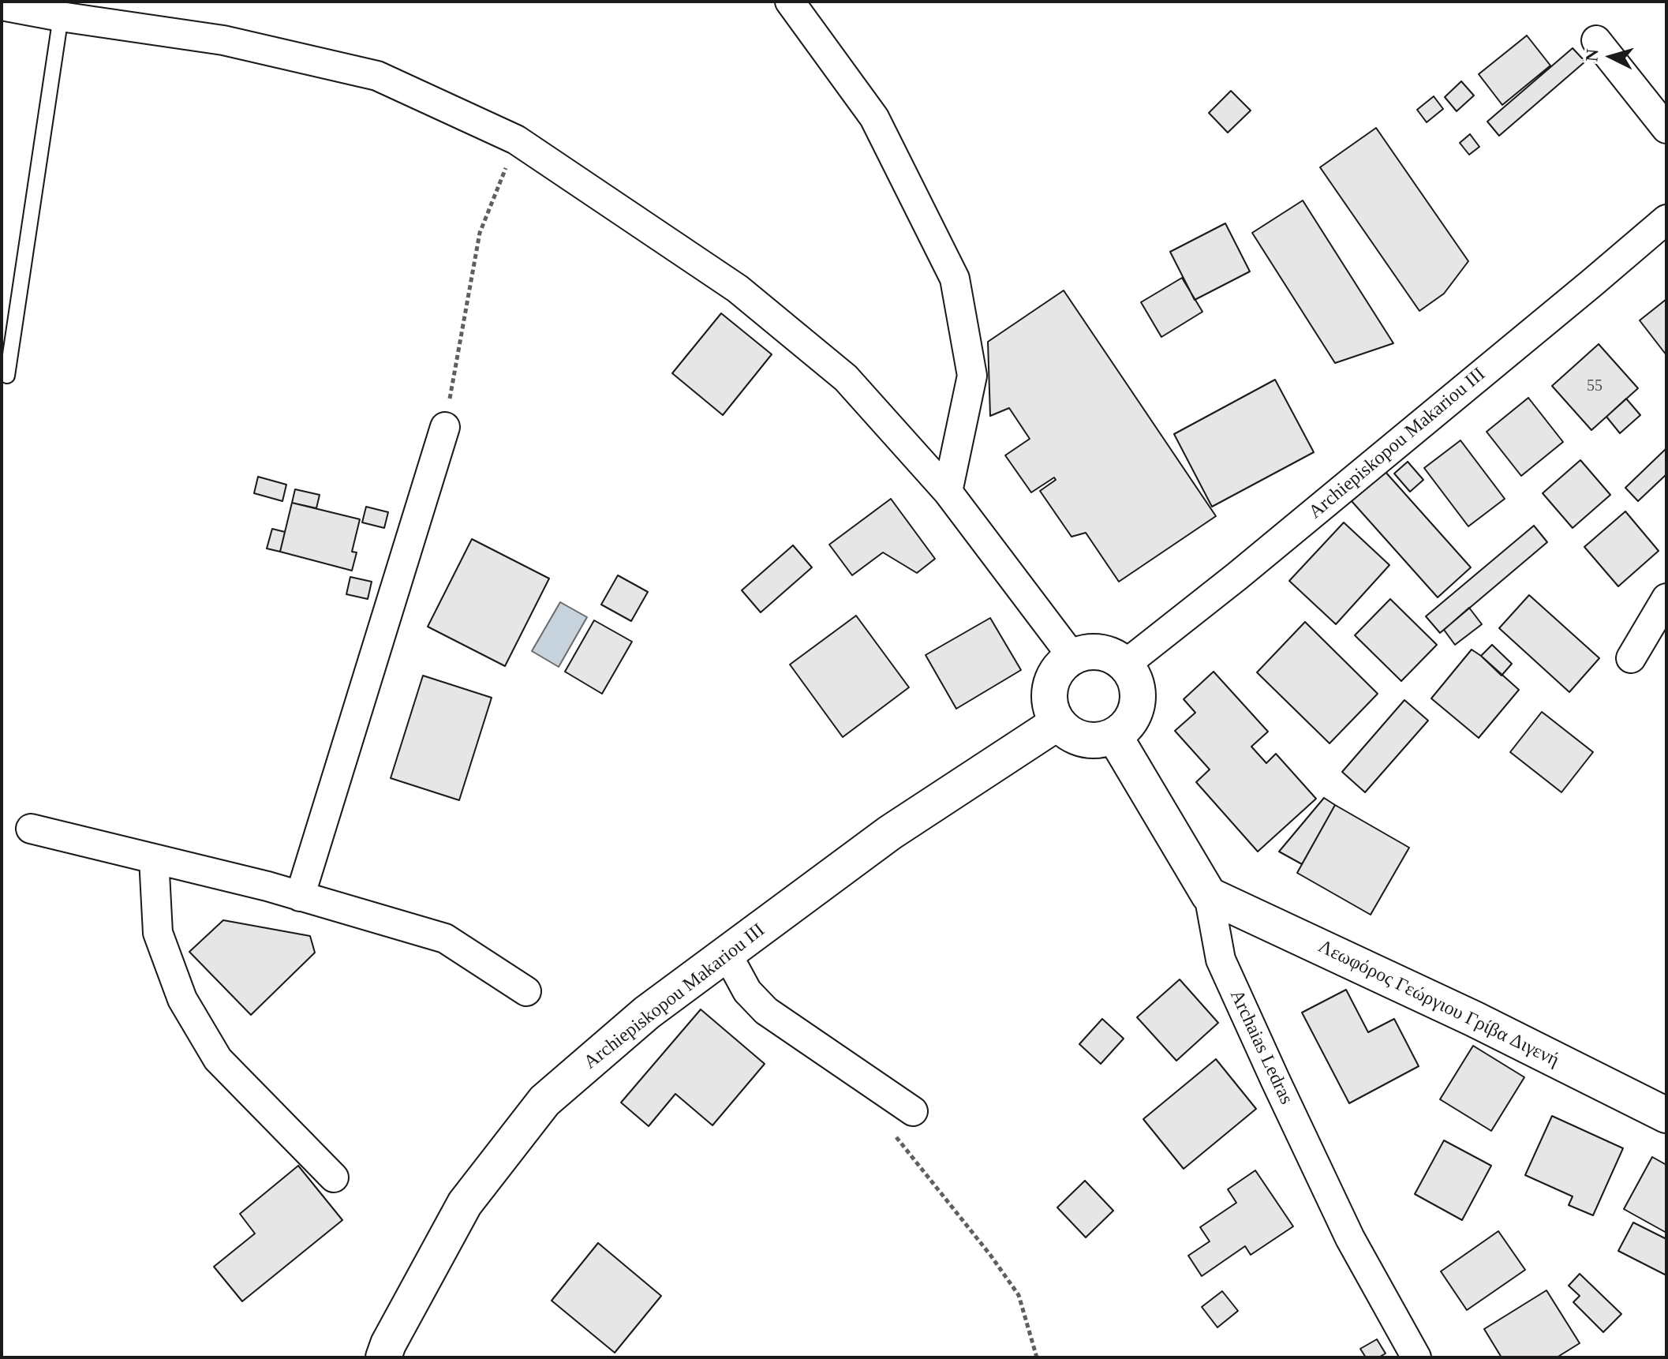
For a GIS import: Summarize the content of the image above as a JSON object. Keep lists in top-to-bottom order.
{
  "streets": {
    "street": ["Archiepiskopou Makariou III", "Λεωφόρος Γεώργιου Γρίβα Διγενή", "Archaias Ledras"]
  },
  "crossings": [
    ["Archiepiskopou Makariou III", "Archaias Ledras"],
    ["Λεωφόρος Γεώργιου Γρίβα Διγενή", "Archaias Ledras"]
  ],
  "house_numbers": ["55"],
  "north": "left"
}
